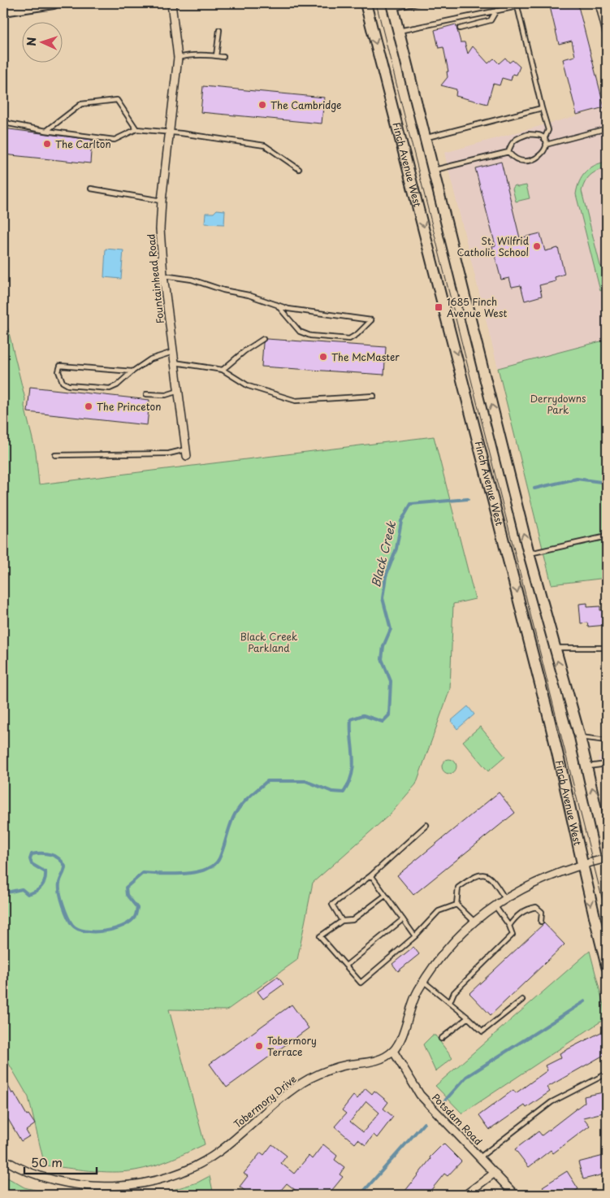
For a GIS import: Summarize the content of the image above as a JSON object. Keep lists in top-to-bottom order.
{
  "streets": {
    "main road": ["Finch Avenue West"],
    "street": ["Fountainhead Road", "Tobermory Drive", "Potsdam Road"]
  },
  "crossings": [
    ["Tobermory Drive", "Potsdam Road"]
  ],
  "water": ["Black Creek"],
  "parks": ["Derrydowns Park", "Black Creek Parkland"],
  "places": {
    "other": [
      "The Cambridge",
      "The Carlton",
      "St. Wilfrid Catholic School",
      "The McMaster",
      "The Princeton",
      "Tobermory Terrace"
    ],
    "transit": ["1685 Finch Avenue West"]
  },
  "scale_bar": "50 m",
  "north": "left"
}
